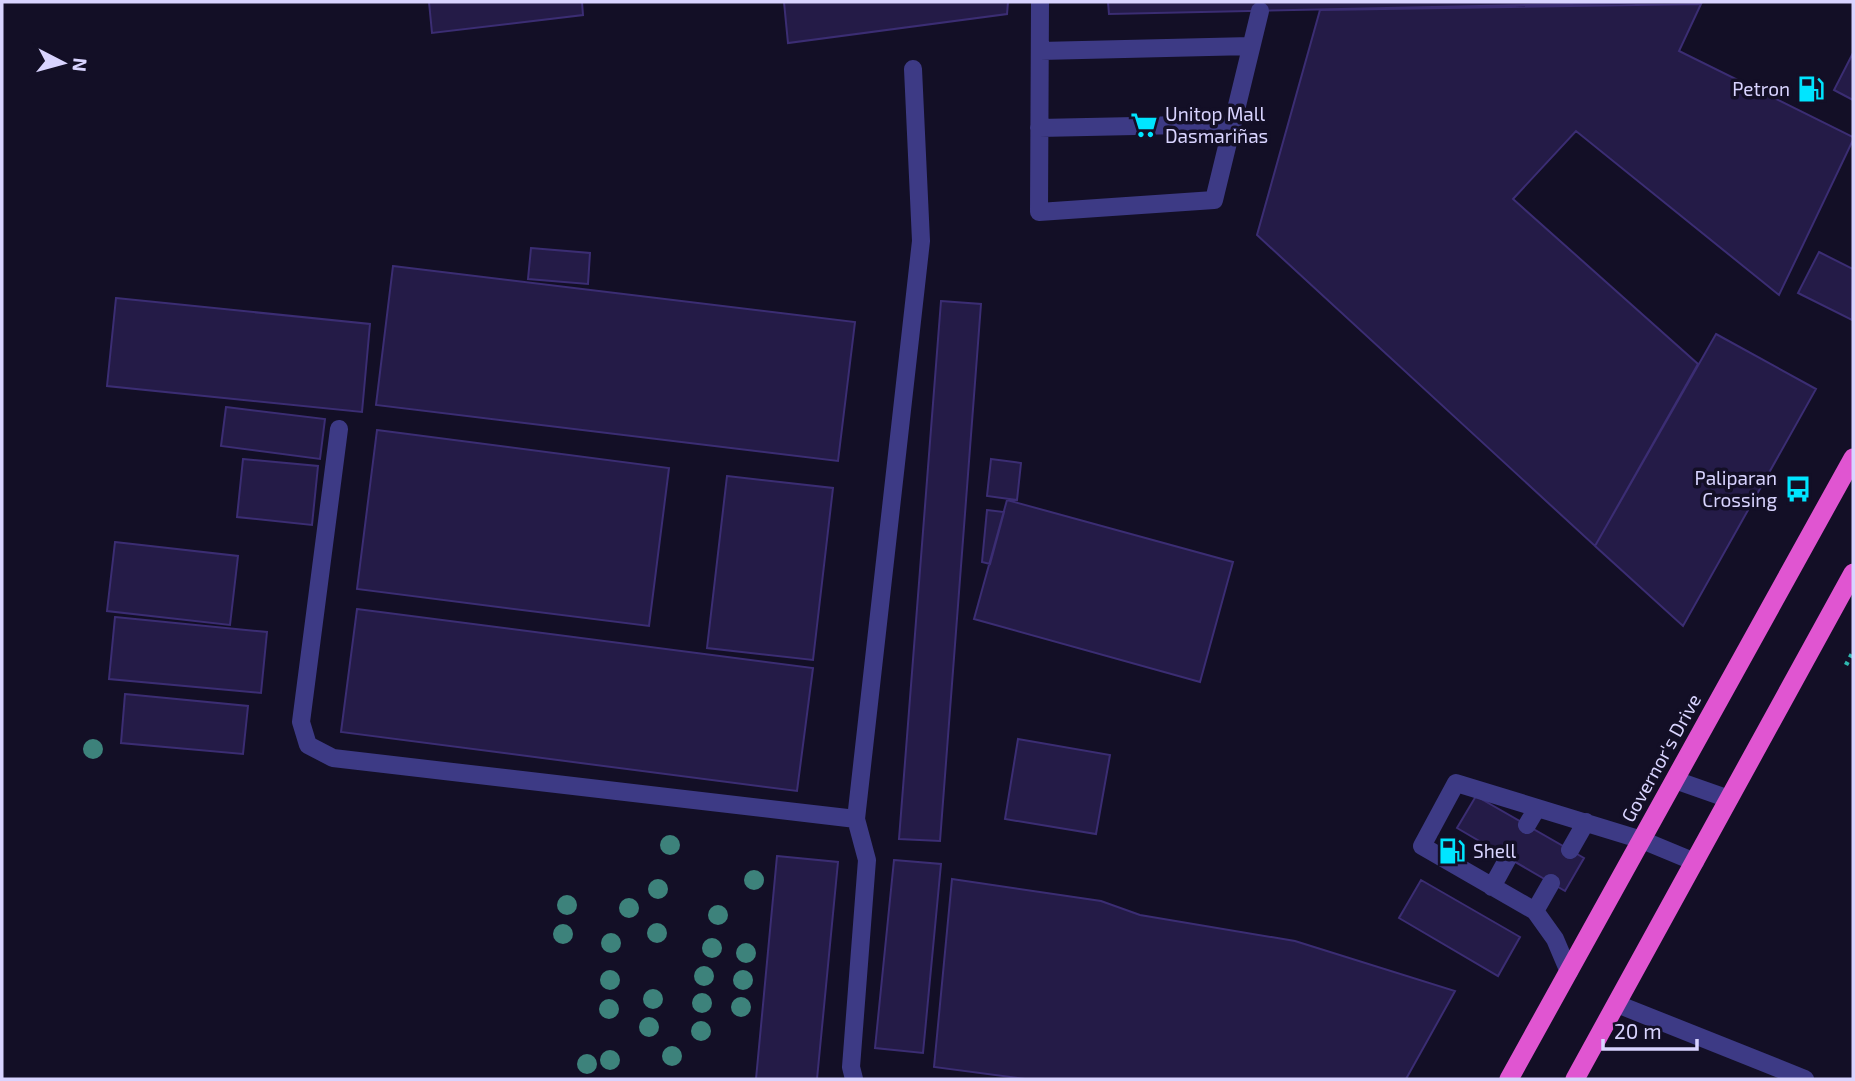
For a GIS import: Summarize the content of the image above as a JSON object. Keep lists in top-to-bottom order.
{
  "streets": {
    "highway": ["Governor's Drive"]
  },
  "places": {
    "fuel station": ["Petron", "Shell"],
    "supermarket": ["Unitop Mall Dasmariñas"],
    "bus stop": ["Paliparan Crossing"]
  },
  "scale_bar": "20 m",
  "north": "right"
}
